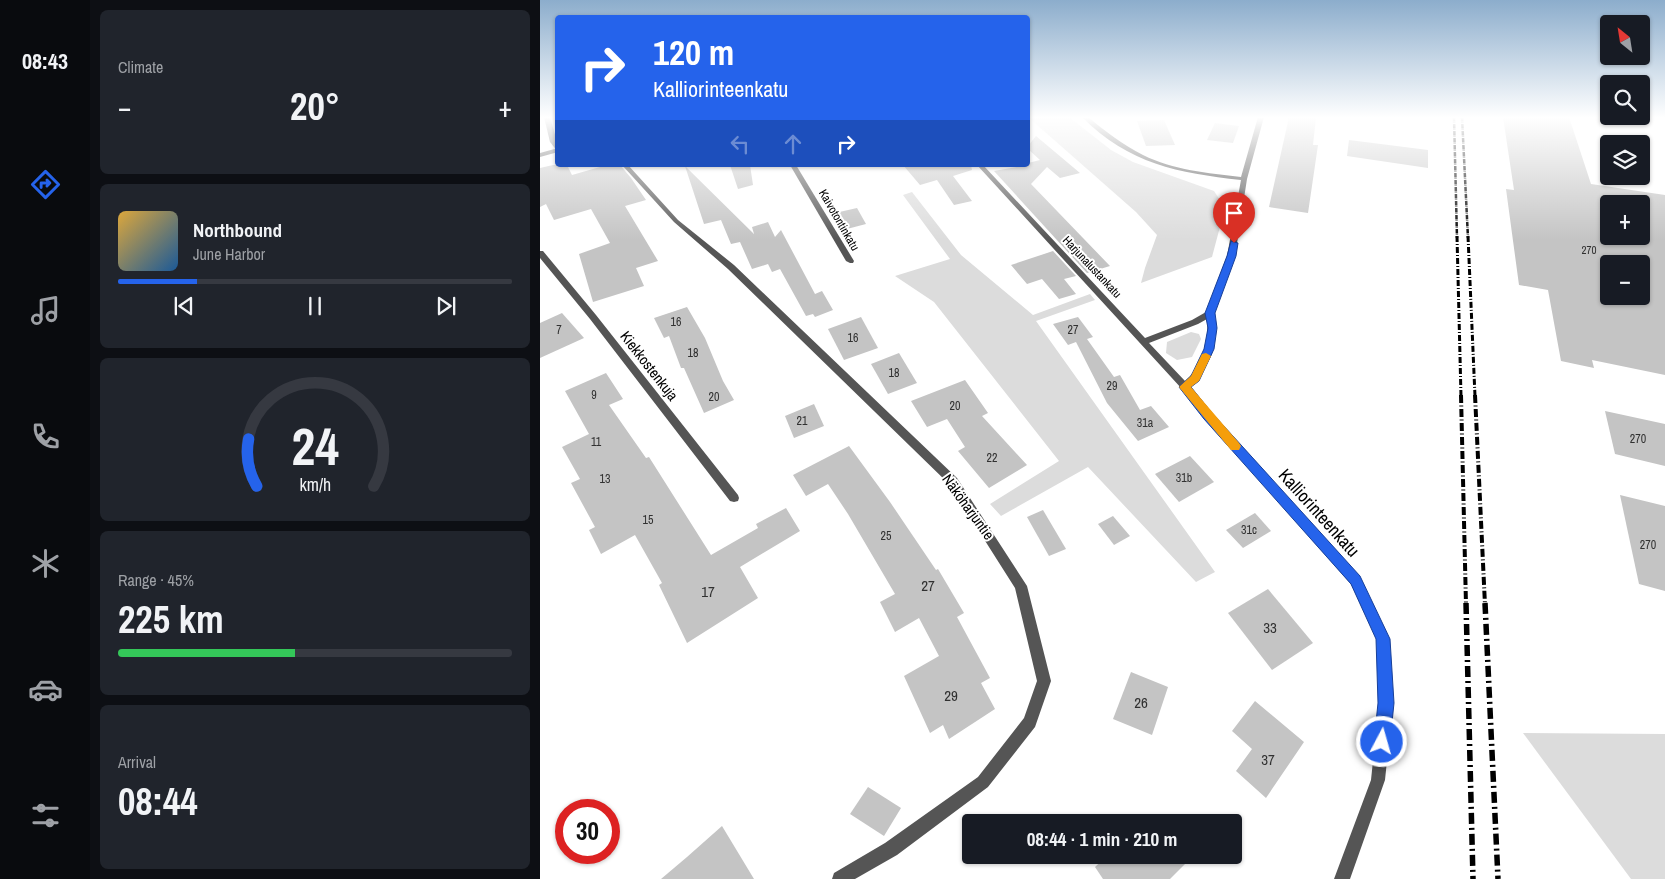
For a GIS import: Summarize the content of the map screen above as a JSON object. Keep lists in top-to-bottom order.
{
  "streets": {
    "street": [
      "Kaivotontinkatu",
      "Harjunalustankatu",
      "Kiekkostenkuja",
      "Näköharjuntie",
      "Kalliorinteenkatu"
    ]
  },
  "crossings": [
    ["Harjunalustankatu", "Kalliorinteenkatu"]
  ],
  "house_numbers": [
    "270",
    "16",
    "7",
    "27",
    "16",
    "18",
    "18",
    "29",
    "9",
    "20",
    "20",
    "21",
    "31a",
    "270",
    "11",
    "22",
    "31b",
    "13",
    "15",
    "31c",
    "25",
    "270",
    "27",
    "17",
    "33",
    "29",
    "26",
    "37"
  ],
  "north": "top left",
  "page": {
    "tabs": "08:43",
    "tile": [
      "Climate",
      ["Range · 45%", "225 km"],
      ["Arrival", "08:44"]
    ],
    "map_buttons": ["+", "−"],
    "turn": ["120 m", "Kalliorinteenkatu"],
    "heat": ["−", "20°", "+"],
    "song": ["Northbound", "June Harbor"],
    "limit": "30",
    "trip": "08:44 · 1 min · 210 m",
    "gauge": ["24", "km/h"]
  }
}
